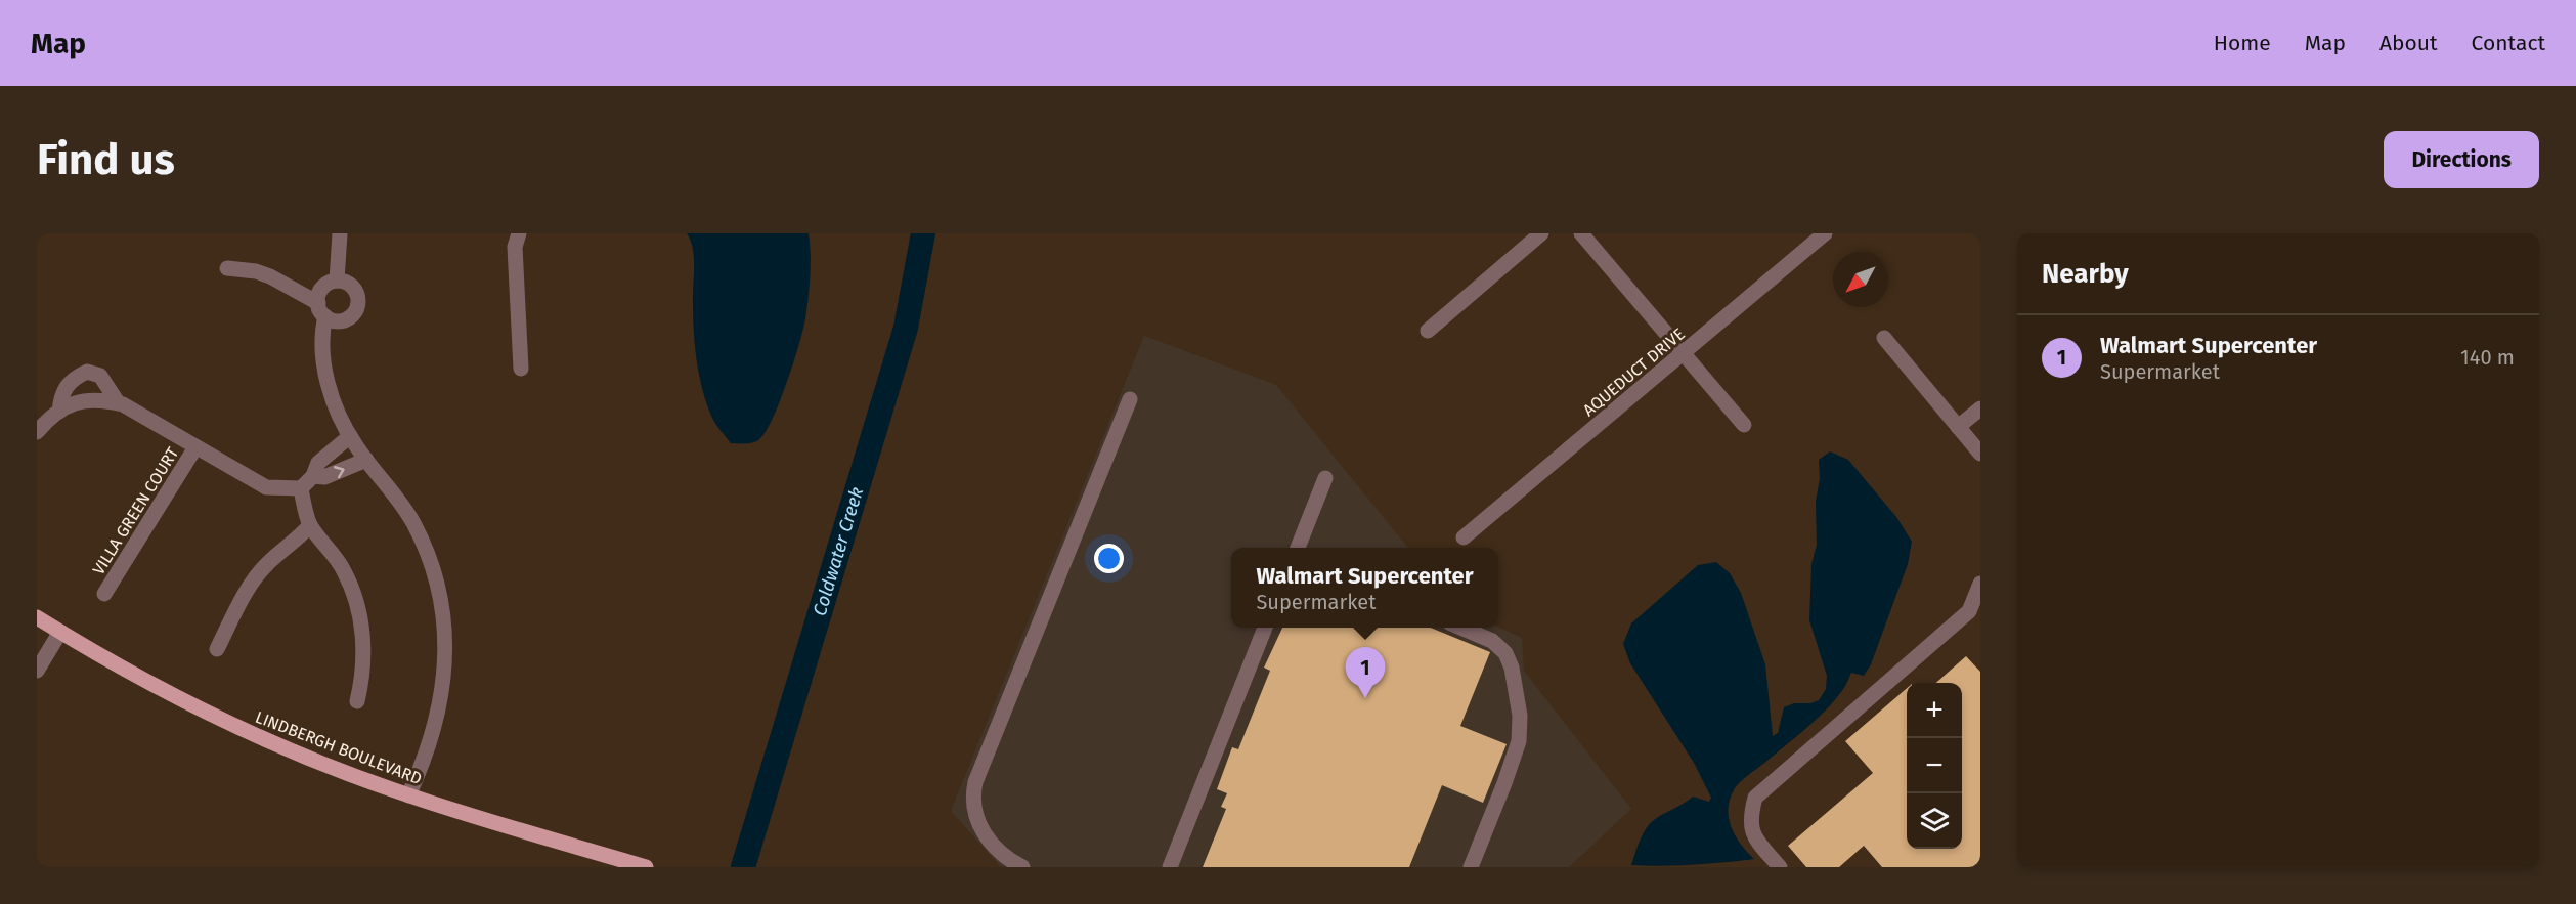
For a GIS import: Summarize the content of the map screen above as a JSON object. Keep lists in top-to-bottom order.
{
  "streets": {
    "main road": ["LINDBERGH BOULEVARD"],
    "street": ["AQUEDUCT DRIVE", "VILLA GREEN COURT"]
  },
  "water": ["Coldwater Creek"],
  "north": "bottom left",
  "page": {
    "header": "Map",
    "nav": [
      "Home",
      "Map",
      "About",
      "Contact"
    ],
    "buttons": "Directions",
    "title": "Find us",
    "heading": "Nearby",
    "list": [
      {
        "mark": "1",
        "name": "Walmart Supercenter",
        "note": "Supermarket",
        "value": "140 m"
      }
    ],
    "popup": ["Walmart Supercenter", "Supermarket"],
    "pins": "1",
    "map_buttons": ["+", "−"]
  }
}
